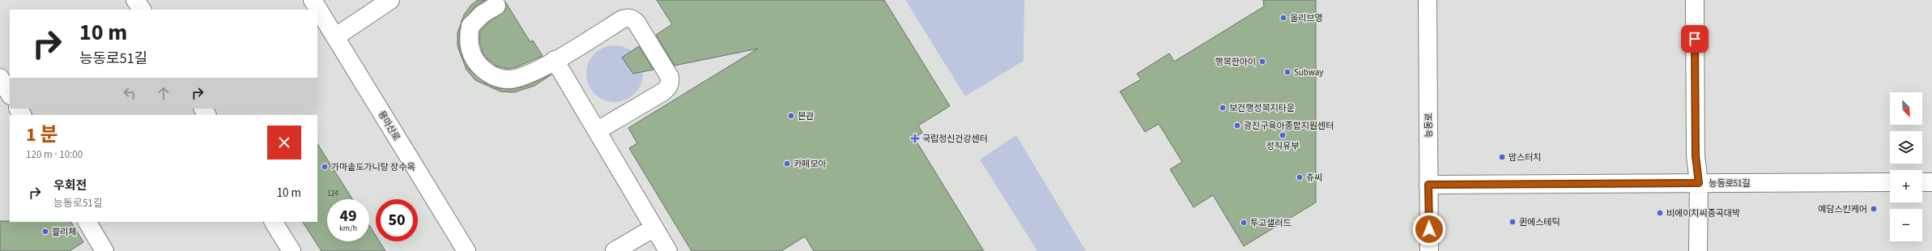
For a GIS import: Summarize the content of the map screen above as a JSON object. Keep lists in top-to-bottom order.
{
  "streets": {
    "street": ["용마산로", "능동로", "능동로51길"]
  },
  "crossings": [
    ["능동로", "능동로51길"]
  ],
  "places": {
    "other": [
      "올리브영",
      "행복한아이",
      "Subway",
      "보건행정복지타운",
      "본관",
      "광진구육아종합지원센터",
      "정직유부",
      "맘스터치",
      "카페모아",
      "가마솥도가니탕 장수옥",
      "쥬씨",
      "예담스킨케어",
      "비에이치씨중곡대박",
      "퀸에스테틱",
      "투고샐러드",
      "블리체"
    ],
    "health": ["국립정신건강센터"]
  },
  "house_numbers": ["124"],
  "north": "bottom right",
  "page": {
    "turn": ["10 m", "능동로51길"],
    "map_buttons": ["+", "−"],
    "heading": ["1 분", "120 m · 10:00"],
    "list": [
      {
        "name": "우회전",
        "note": "능동로51길",
        "value": "10 m"
      }
    ],
    "speed": "49 km/h",
    "limit": "50"
  }
}
